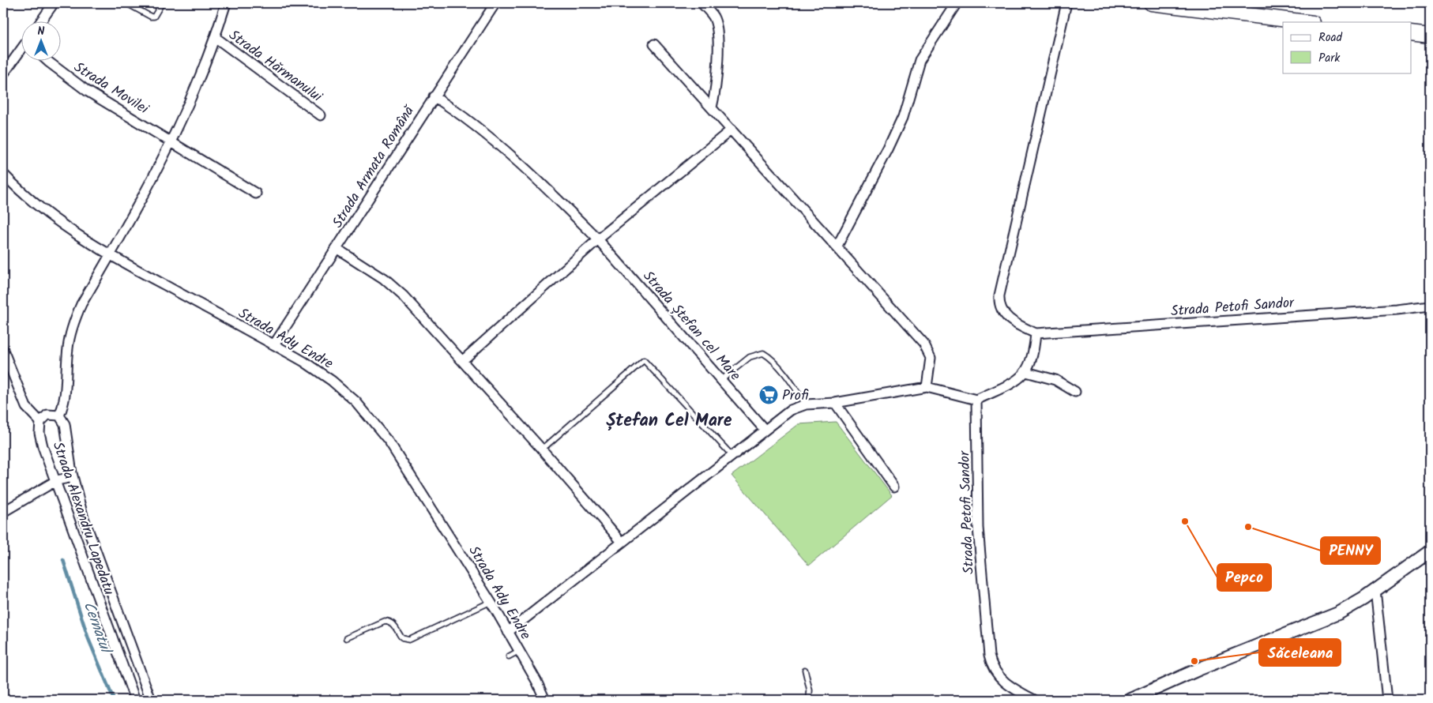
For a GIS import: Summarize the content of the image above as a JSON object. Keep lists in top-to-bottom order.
{
  "streets": {
    "street": [
      "Strada Hărmanului",
      "Strada Movilei",
      "Strada Armata Română",
      "Strada Petofi Sandor",
      "Strada Ștefan cel Mare",
      "Strada Ady Endre",
      "Strada Alexandru Lapedatu"
    ]
  },
  "crossings": [
    ["Strada Hărmanului", "Strada Movilei"],
    ["Strada Hărmanului", "Strada Ady Endre"],
    ["Strada Hărmanului", "Strada Alexandru Lapedatu"],
    ["Strada Armata Română", "Strada Ștefan cel Mare"],
    ["Strada Armata Română", "Strada Ady Endre"]
  ],
  "districts": ["Ștefan Cel Mare"],
  "water": ["Cernatul"],
  "places": {
    "supermarket": ["Profi"],
    "other": ["Pepco", "PENNY", "Săceleana"]
  },
  "legend": ["Road", "Park"],
  "north": "top"
}
